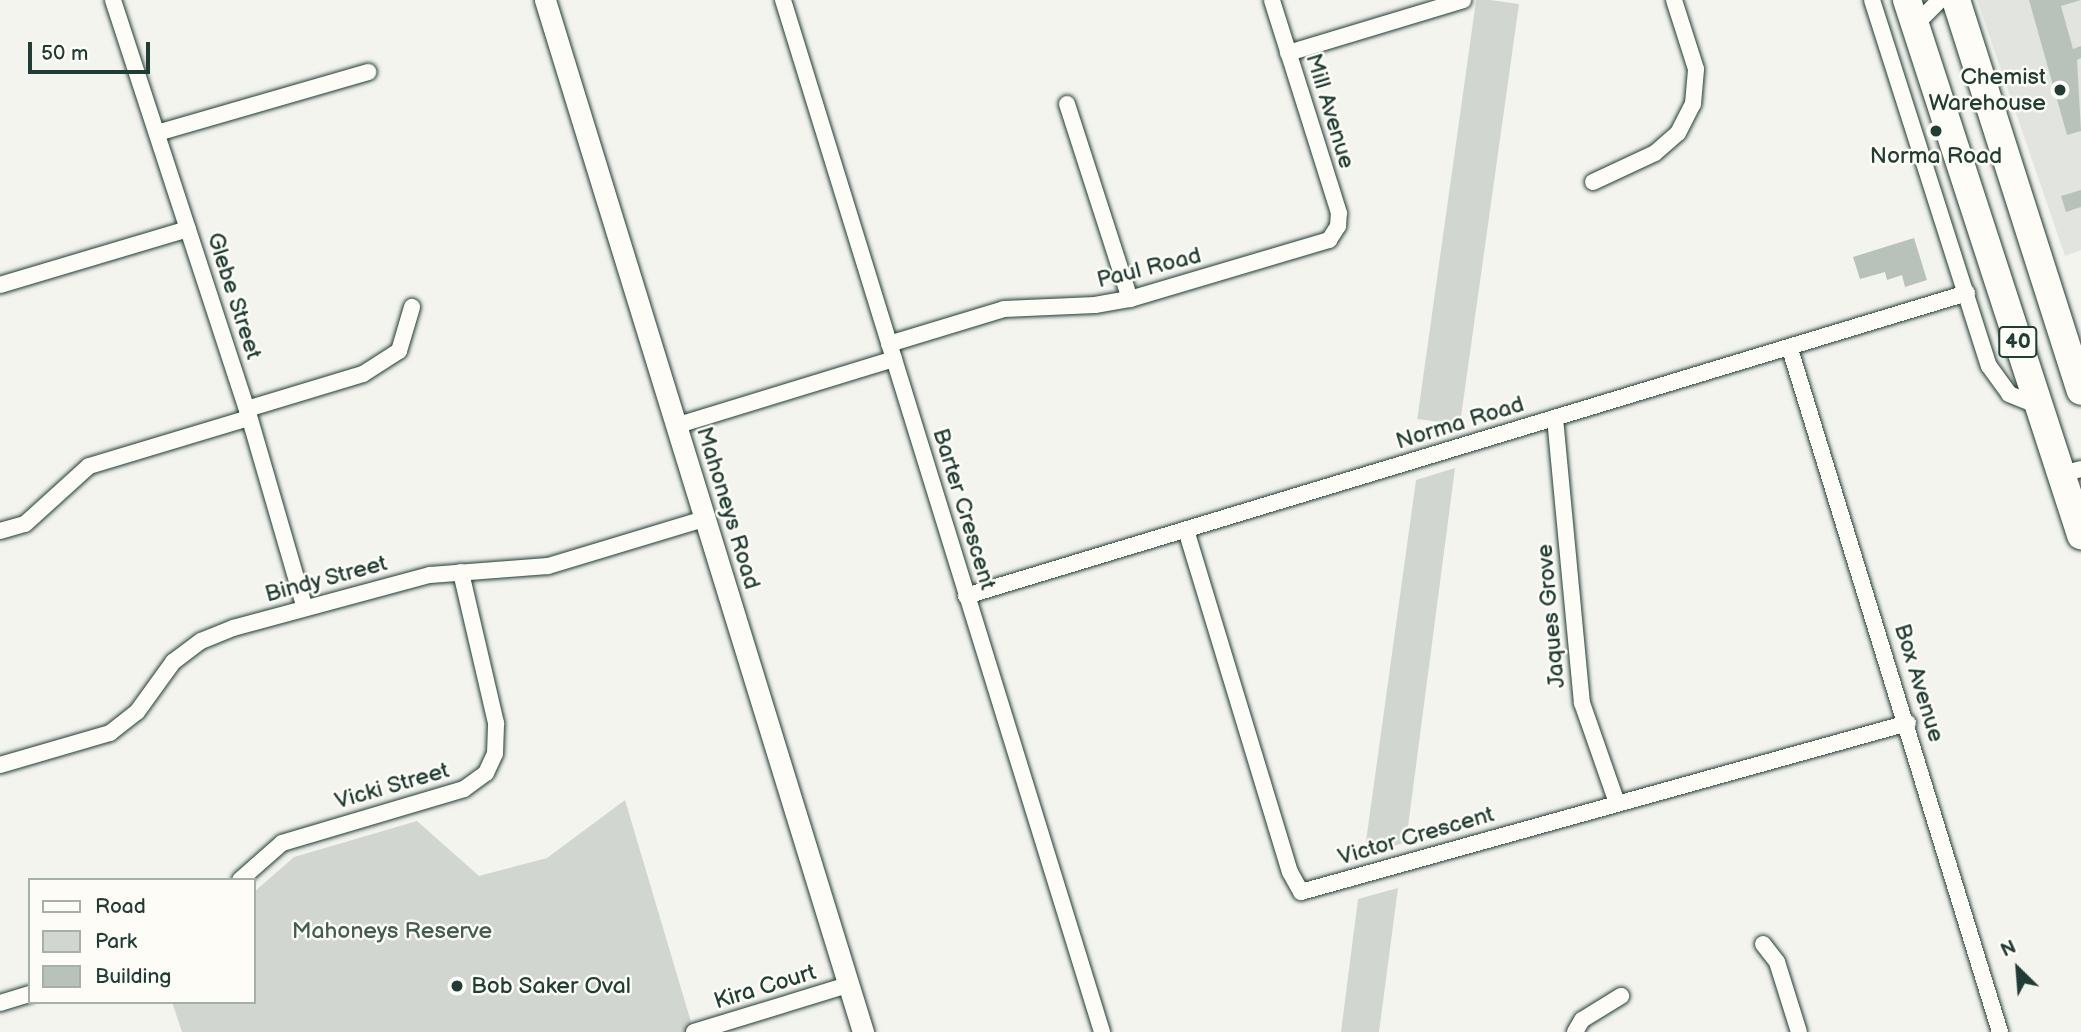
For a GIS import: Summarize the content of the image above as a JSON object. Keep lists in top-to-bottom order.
{
  "streets": {
    "highway": ["40"],
    "main road": ["Mahoneys Road"],
    "street": [
      "Mill Avenue",
      "Paul Road",
      "Glebe Street",
      "Norma Road",
      "Barter Crescent",
      "Bindy Street",
      "Jaques Grove",
      "Box Avenue",
      "Vicki Street",
      "Victor Crescent",
      "Kira Court"
    ]
  },
  "crossings": [
    ["Mill Avenue", "Paul Road"],
    ["Paul Road", "Mahoneys Road"],
    ["Paul Road", "Barter Crescent"],
    ["Glebe Street", "Bindy Street"],
    ["Norma Road", "Barter Crescent"],
    ["Norma Road", "Jaques Grove"],
    ["Norma Road", "Box Avenue"],
    ["Norma Road", "Victor Crescent"],
    ["Mahoneys Road", "Bindy Street"],
    ["Mahoneys Road", "Kira Court"],
    ["Bindy Street", "Vicki Street"],
    ["Jaques Grove", "Victor Crescent"],
    ["Box Avenue", "Victor Crescent"]
  ],
  "parks": ["Mahoneys Reserve"],
  "places": ["Chemist Warehouse", "Norma Road", "Bob Saker Oval"],
  "legend": ["Road", "Park", "Building"],
  "scale_bar": "50 m",
  "north": "top left"
}
